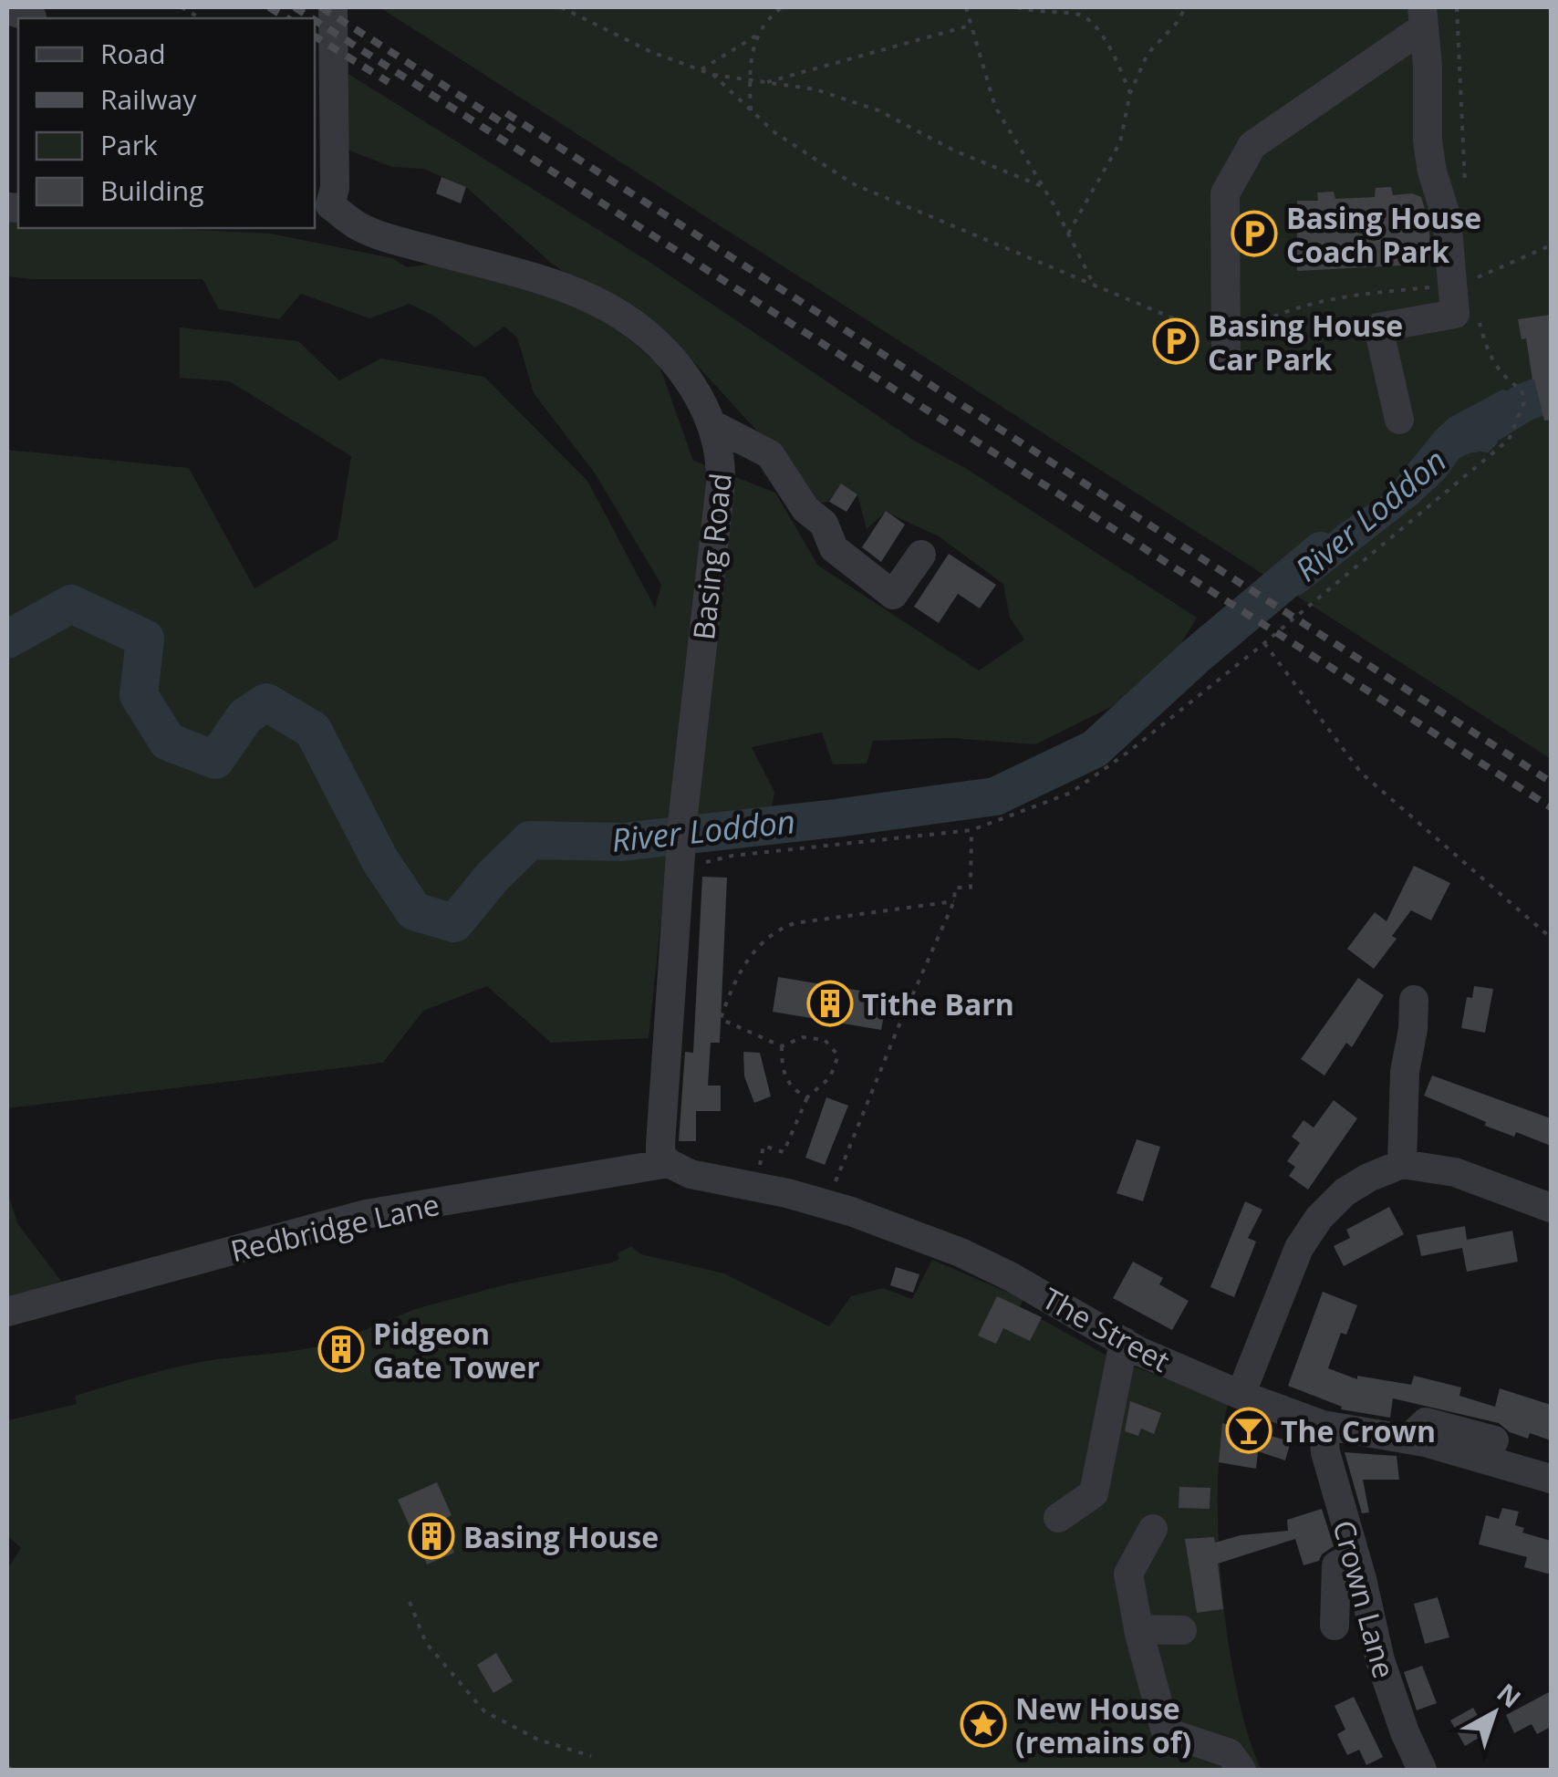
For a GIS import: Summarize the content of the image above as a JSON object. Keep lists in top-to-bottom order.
{
  "streets": {
    "street": [
      "Basing Road",
      "Redbridge Lane",
      "The Street",
      "Crown Lane"
    ]
  },
  "crossings": [
    ["Basing Road", "Redbridge Lane"],
    ["Basing Road", "The Street"],
    ["Redbridge Lane", "The Street"],
    ["The Street", "Crown Lane"]
  ],
  "water": ["River Loddon"],
  "places": {
    "parking": ["Basing House Coach Park", "Basing House Car Park"],
    "building": ["Tithe Barn", "Pidgeon Gate Tower", "Basing House"],
    "bar": ["The Crown"],
    "place": ["New House (remains of)"]
  },
  "legend": [
    "Road",
    "Railway",
    "Park",
    "Building"
  ],
  "north": "top right"
}
